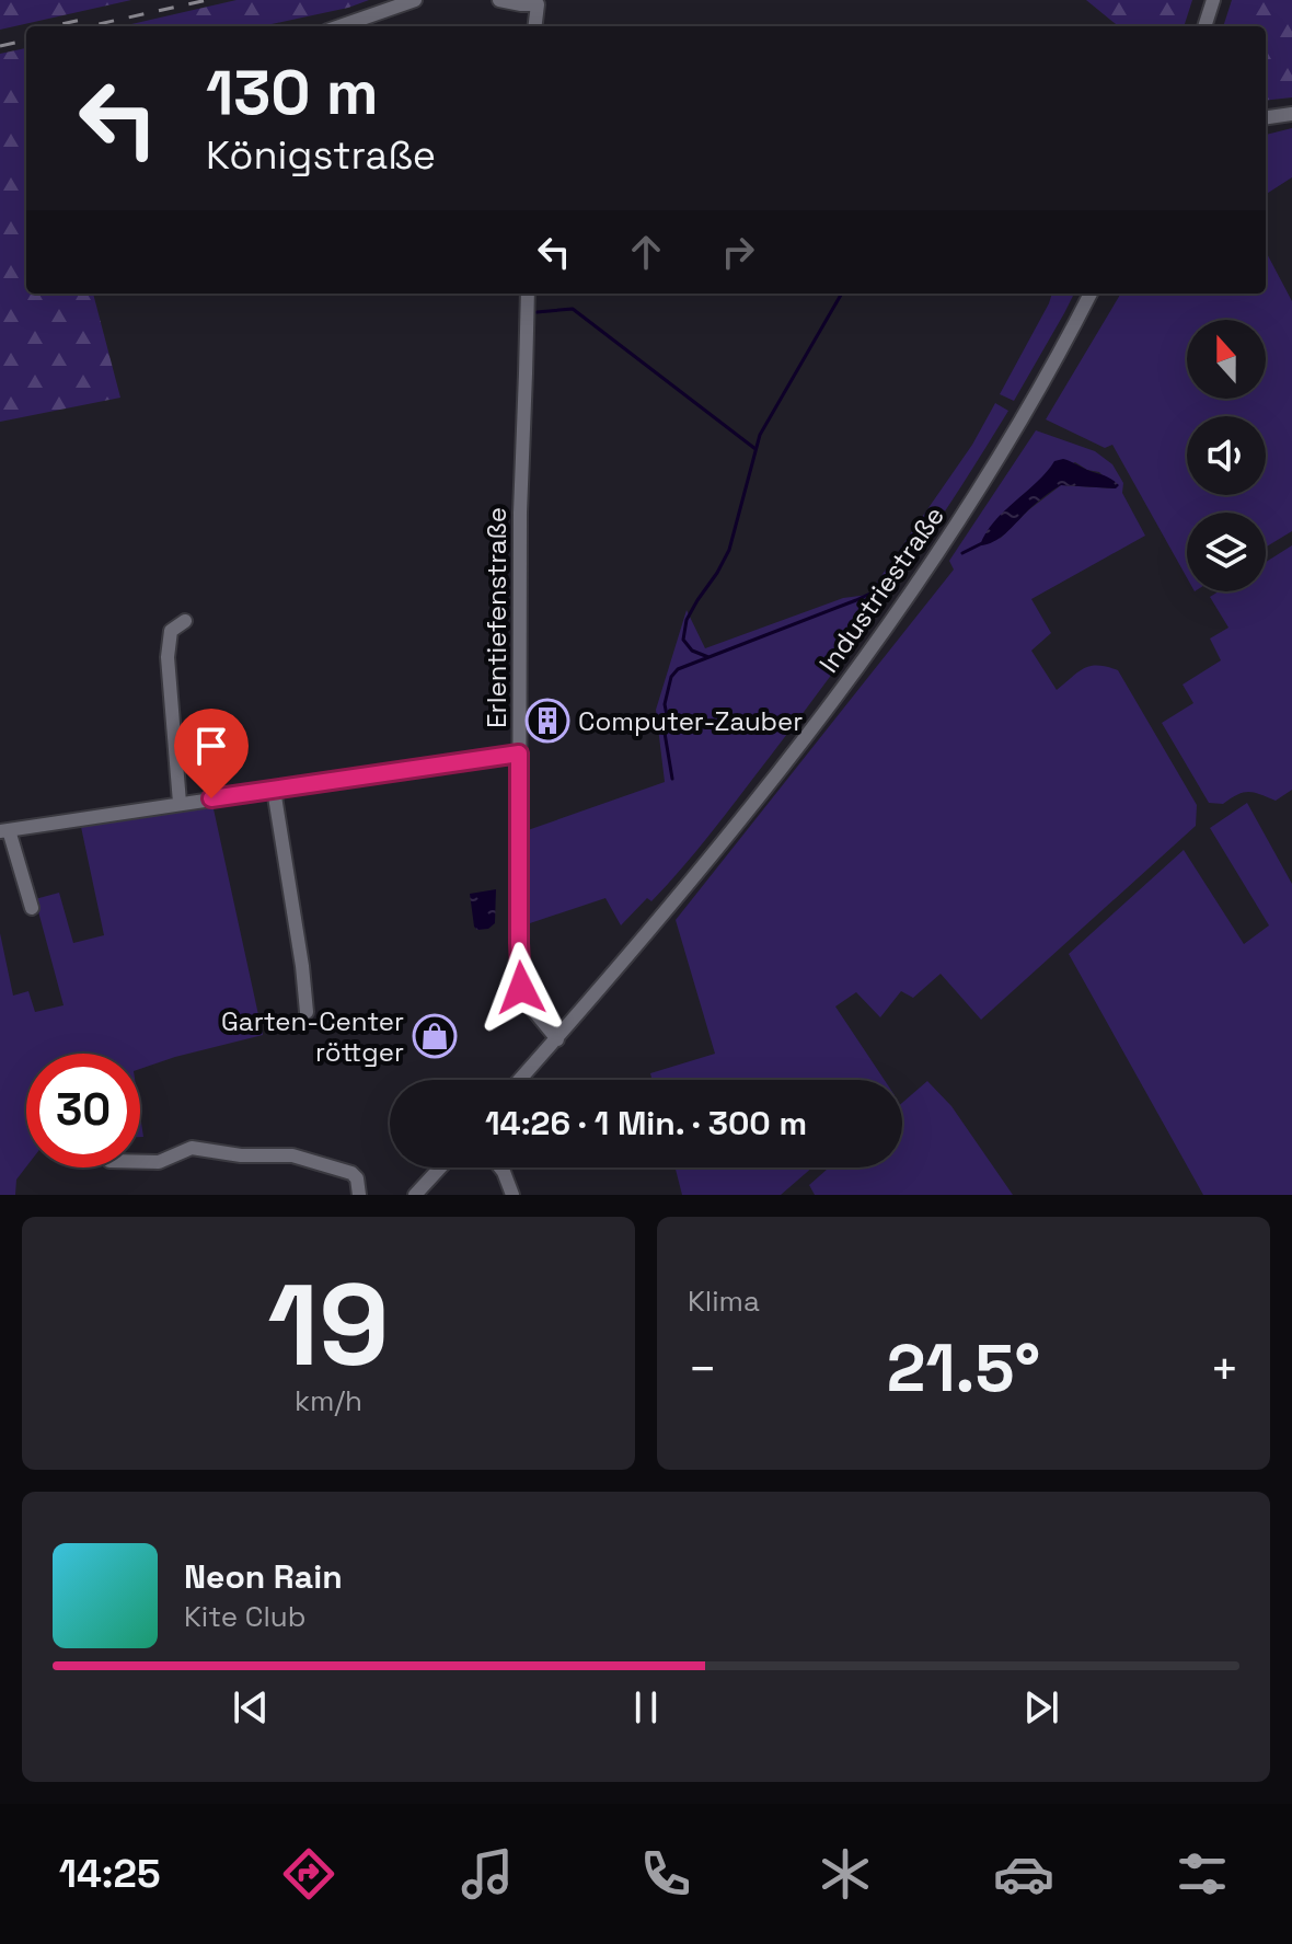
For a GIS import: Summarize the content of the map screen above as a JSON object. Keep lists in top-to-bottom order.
{
  "streets": {
    "street": ["Industriestraße", "Erlentiefenstraße"]
  },
  "crossings": [
    ["Industriestraße", "Erlentiefenstraße"]
  ],
  "places": {
    "building": ["Computer-Zauber"],
    "shop": ["Garten-Center röttger"]
  },
  "north": "top",
  "page": {
    "turn": ["130 m", "Königstraße"],
    "limit": "30",
    "trip": "14:26 · 1 Min. · 300 m",
    "tile": [
      ["19", "km/h"],
      "Klima"
    ],
    "heat": ["−", "21.5°", "+"],
    "song": ["Neon Rain", "Kite Club"],
    "tabs": "14:25"
  }
}
